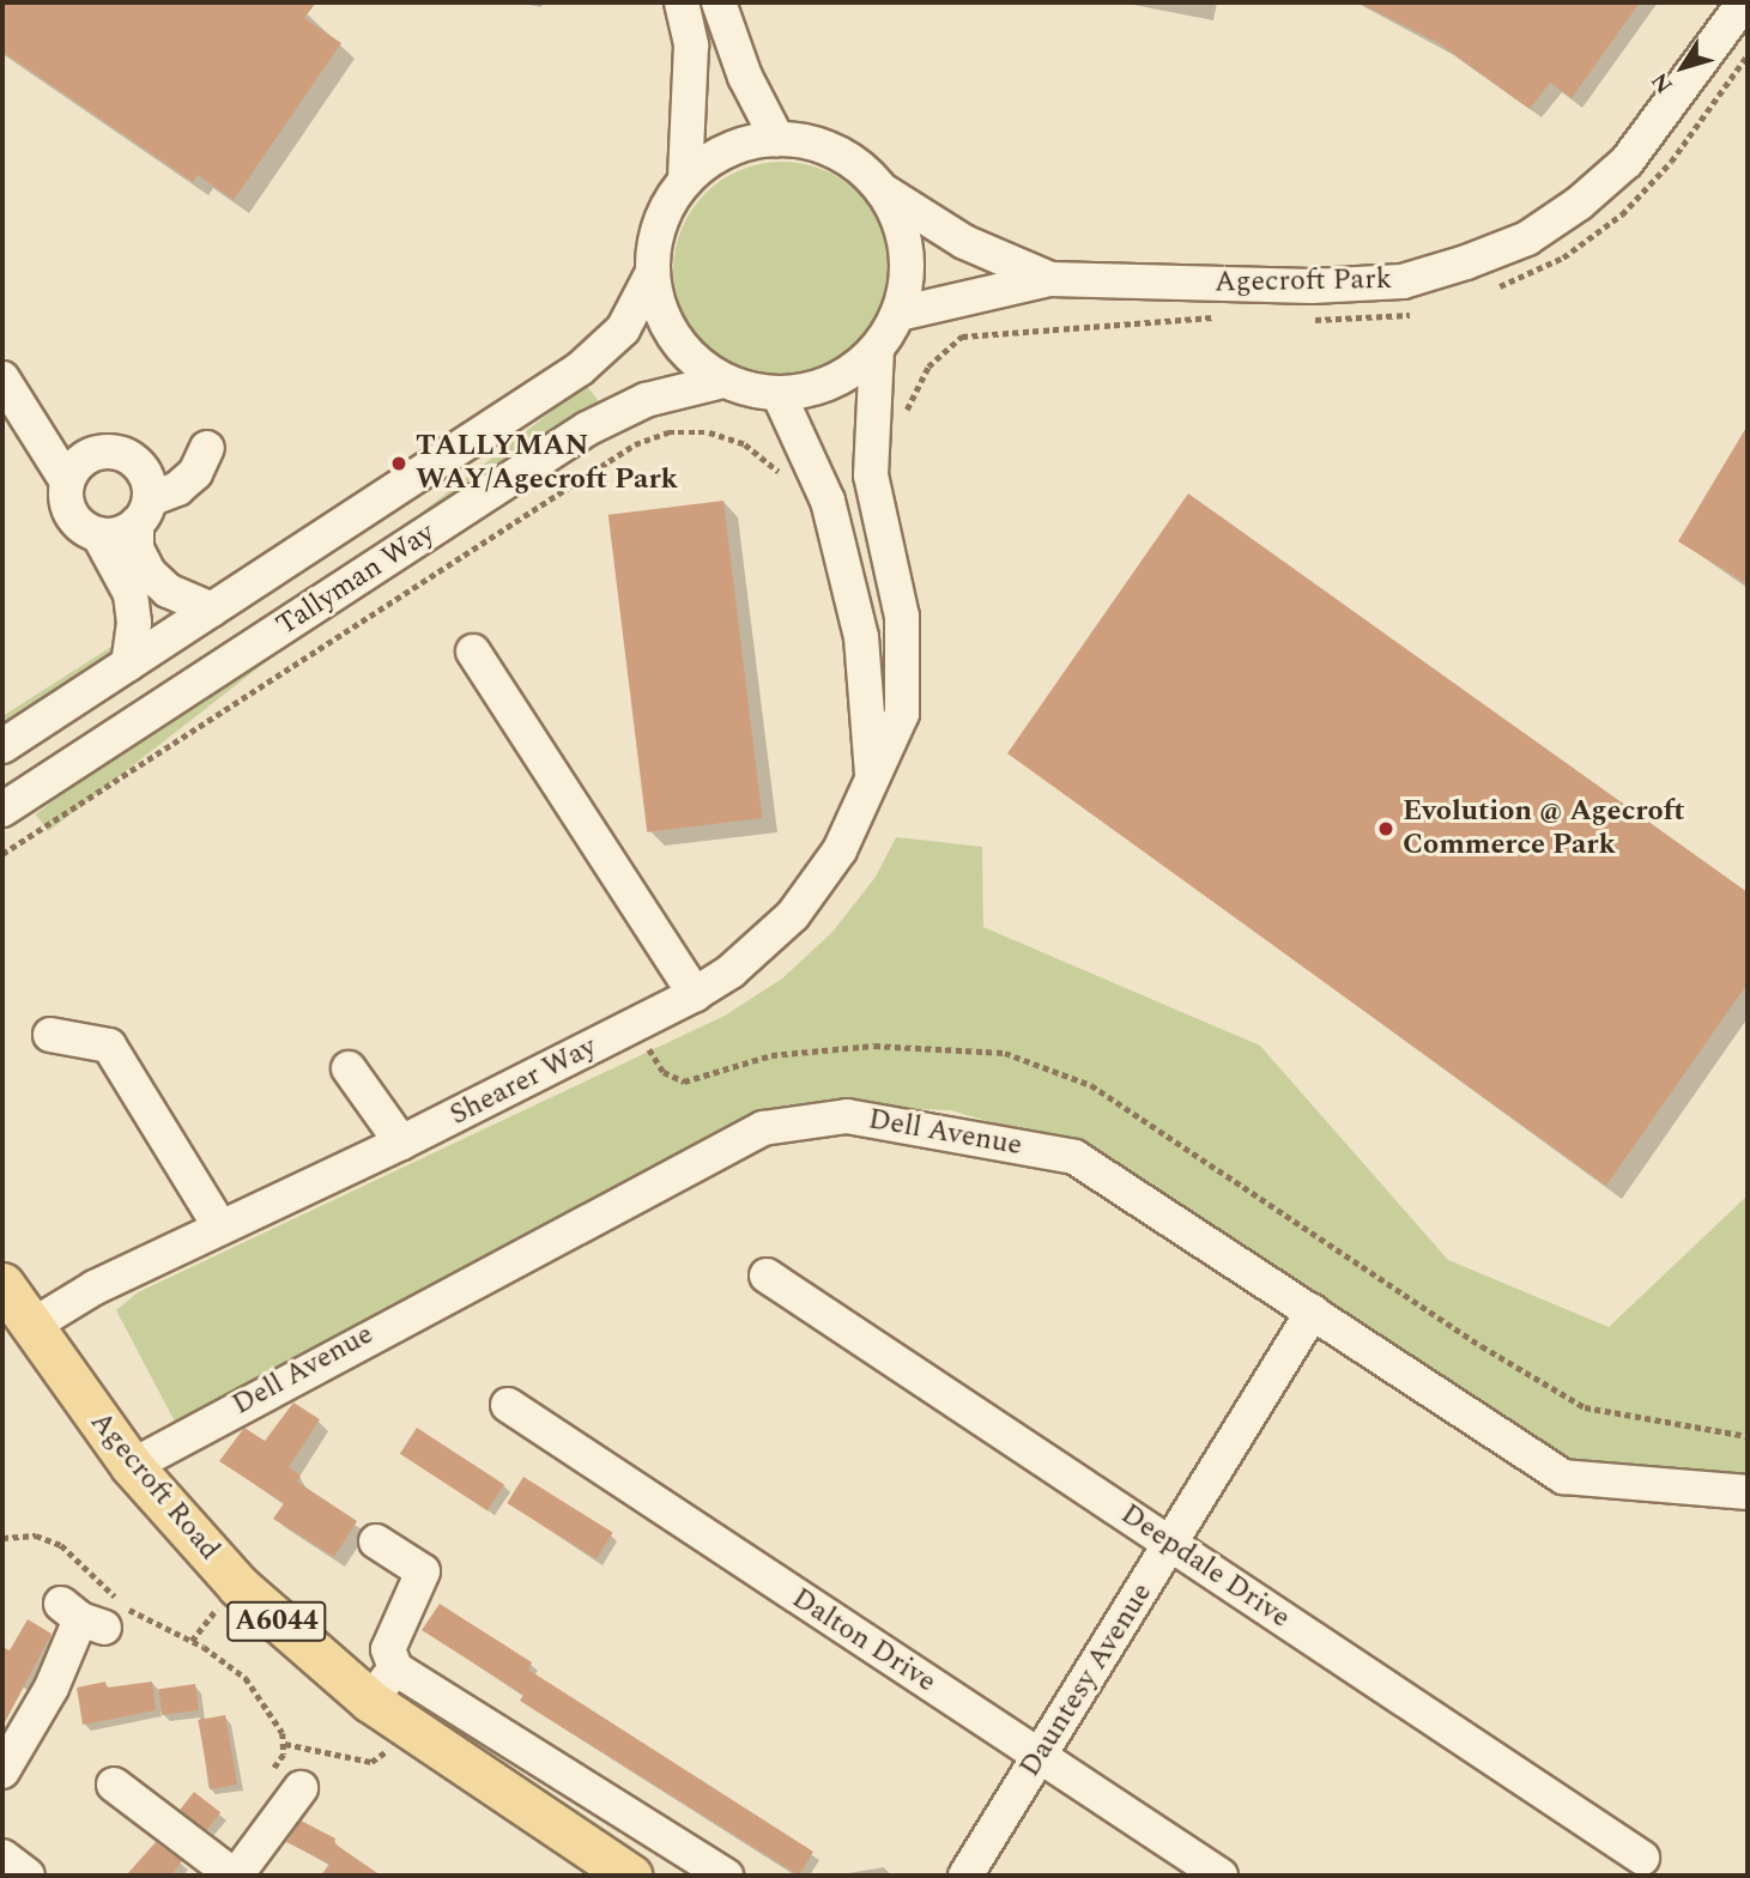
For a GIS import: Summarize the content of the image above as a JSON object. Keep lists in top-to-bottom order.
{
  "streets": {
    "main road": ["Agecroft Road", "A6044"],
    "street": [
      "Agecroft Park",
      "Tallyman Way",
      "Shearer Way",
      "Dell Avenue",
      "Deepdale Drive",
      "Dalton Drive",
      "Dauntesy Avenue"
    ]
  },
  "crossings": [
    ["Tallyman Way", "Shearer Way"],
    ["Shearer Way", "Agecroft Road"],
    ["Dell Avenue", "Agecroft Road"],
    ["Dell Avenue", "Dauntesy Avenue"],
    ["Deepdale Drive", "Dauntesy Avenue"],
    ["Dalton Drive", "Dauntesy Avenue"]
  ],
  "places": ["TALLYMAN WAY/Agecroft Park", "Evolution @ Agecroft Commerce Park"],
  "north": "bottom left"
}
